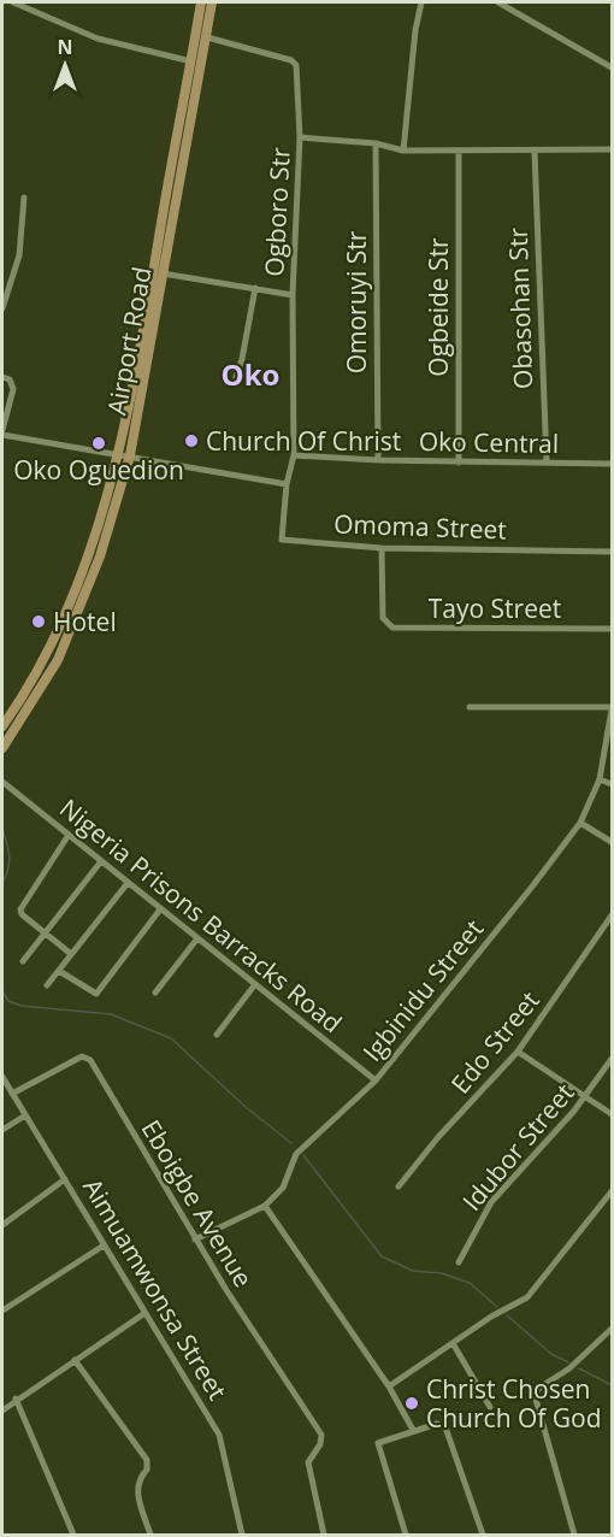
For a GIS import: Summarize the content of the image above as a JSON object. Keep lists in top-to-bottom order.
{
  "streets": {
    "main road": ["Airport Road"],
    "street": [
      "Ogboro Str",
      "Omoruyi Str",
      "Ogbeide Str",
      "Obasohan Str",
      "Oko Central",
      "Omoma Street",
      "Tayo Street",
      "Nigeria Prisons Barracks Road",
      "Igbinidu Street",
      "Edo Street",
      "Idubor Street",
      "Eboigbe Avenue",
      "Aimuamwonsa Street"
    ]
  },
  "crossings": [
    ["Ogboro Str", "Airport Road"],
    ["Ogboro Str", "Oko Central"],
    ["Omoruyi Str", "Oko Central"],
    ["Ogbeide Str", "Oko Central"],
    ["Obasohan Str", "Oko Central"],
    ["Omoma Street", "Tayo Street"],
    ["Nigeria Prisons Barracks Road", "Igbinidu Street"],
    ["Igbinidu Street", "Eboigbe Avenue"],
    ["Eboigbe Avenue", "Aimuamwonsa Street"]
  ],
  "districts": ["Oko"],
  "places": [
    "Church Of Christ",
    "Oko Oguedion",
    "Hotel",
    "Christ Chosen Church Of God"
  ],
  "north": "top"
}
